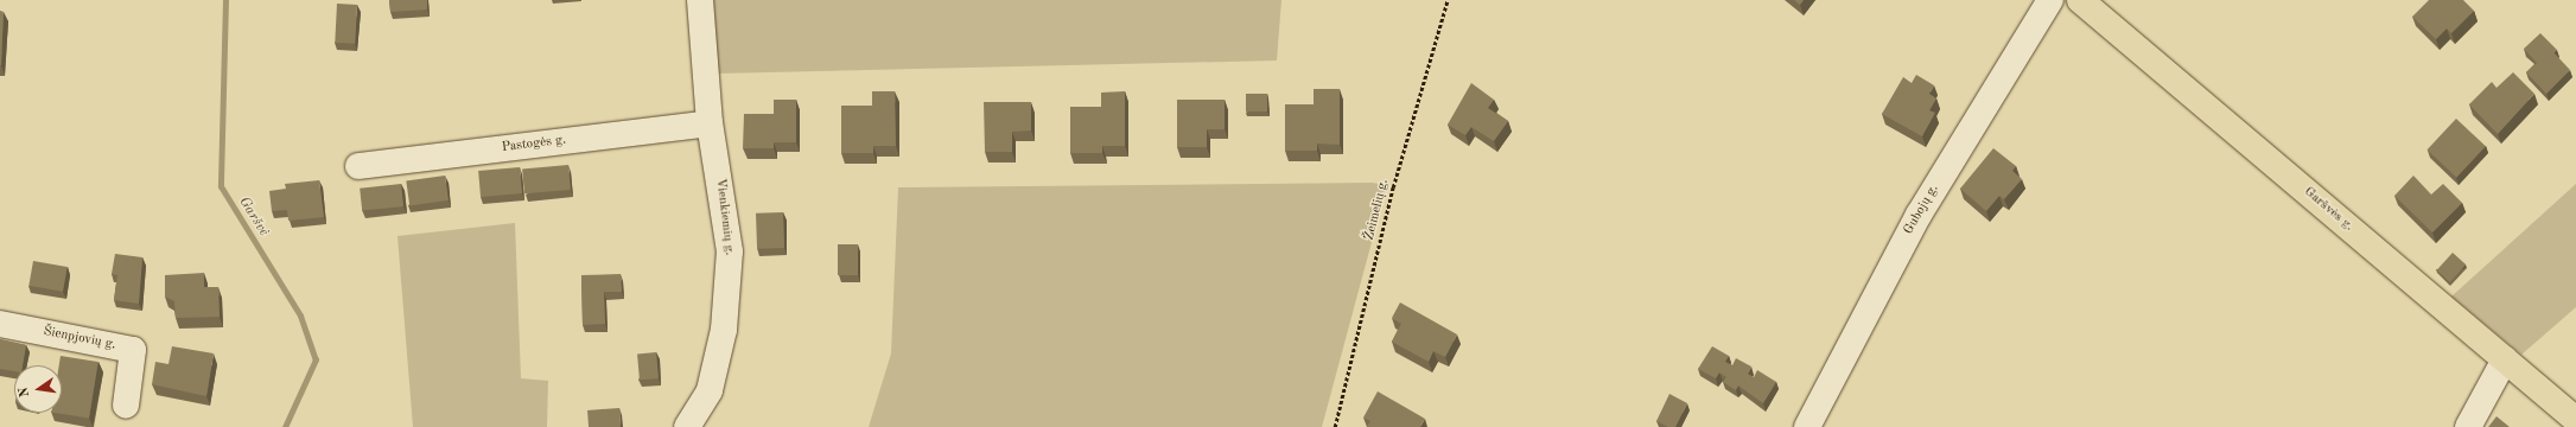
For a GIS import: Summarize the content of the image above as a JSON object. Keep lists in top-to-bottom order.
{
  "streets": {
    "main road": ["Garšvės g."],
    "street": [
      "Pastogės g.",
      "Gubojų g.",
      "Vienkiemių g.",
      "Šienpjovių g."
    ],
    "path": ["Žeimelių g."]
  },
  "crossings": [
    ["Pastogės g.", "Vienkiemių g."]
  ],
  "water": ["Garšvė"],
  "north": "left"
}
